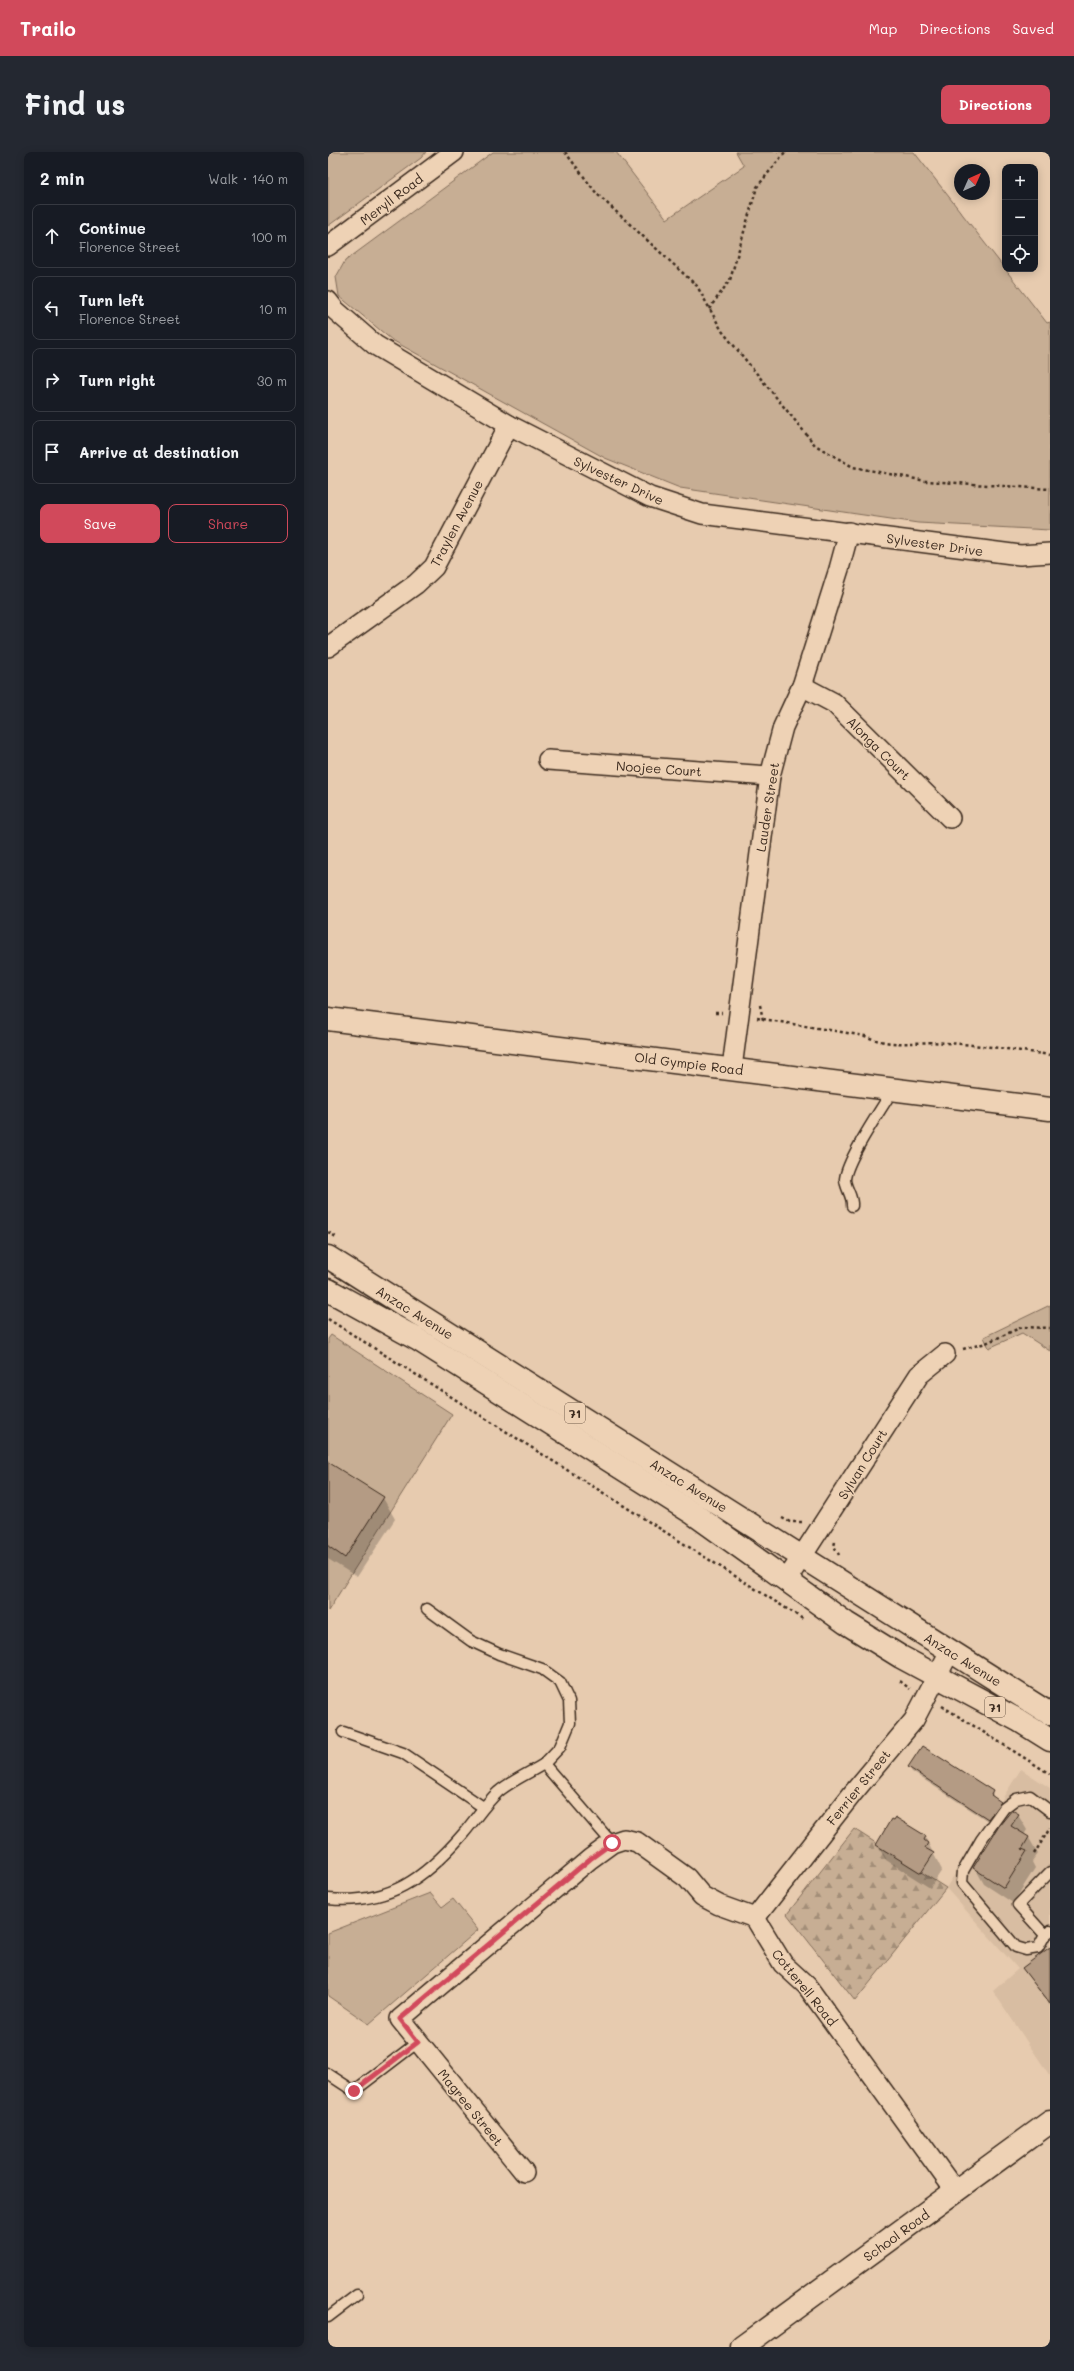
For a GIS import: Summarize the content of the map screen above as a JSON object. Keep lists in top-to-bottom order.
{
  "streets": {
    "main road": [
      "Old Gympie Road",
      "Anzac Avenue",
      "71",
      "School Road"
    ],
    "street": [
      "Meryll Road",
      "Sylvester Drive",
      "Traylen Avenue",
      "Alonga Court",
      "Noojee Court",
      "Lauder Street",
      "Sylvan Court",
      "Ferrier Street",
      "Cotterell Road",
      "Magree Street"
    ]
  },
  "crossings": [
    ["Sylvester Drive", "Traylen Avenue"],
    ["Sylvester Drive", "Lauder Street"],
    ["Alonga Court", "Lauder Street"],
    ["Noojee Court", "Lauder Street"],
    ["Lauder Street", "Old Gympie Road"],
    ["Anzac Avenue", "Sylvan Court"],
    ["Anzac Avenue", "Ferrier Street"],
    ["Ferrier Street", "Cotterell Road"],
    ["Cotterell Road", "School Road"]
  ],
  "north": "top right",
  "page": {
    "header": "Trailo",
    "nav": ["Map", "Directions", "Saved"],
    "buttons": [
      "Directions",
      ["Save", "Share"]
    ],
    "title": "Find us",
    "heading": ["2 min", "Walk · 140 m"],
    "map_buttons": ["+", "−"],
    "list": [
      ["Continue", "Florence Street", "100 m"],
      ["Turn left", "Florence Street", "10 m"],
      ["Turn right", "30 m"],
      "Arrive at destination"
    ]
  }
}
